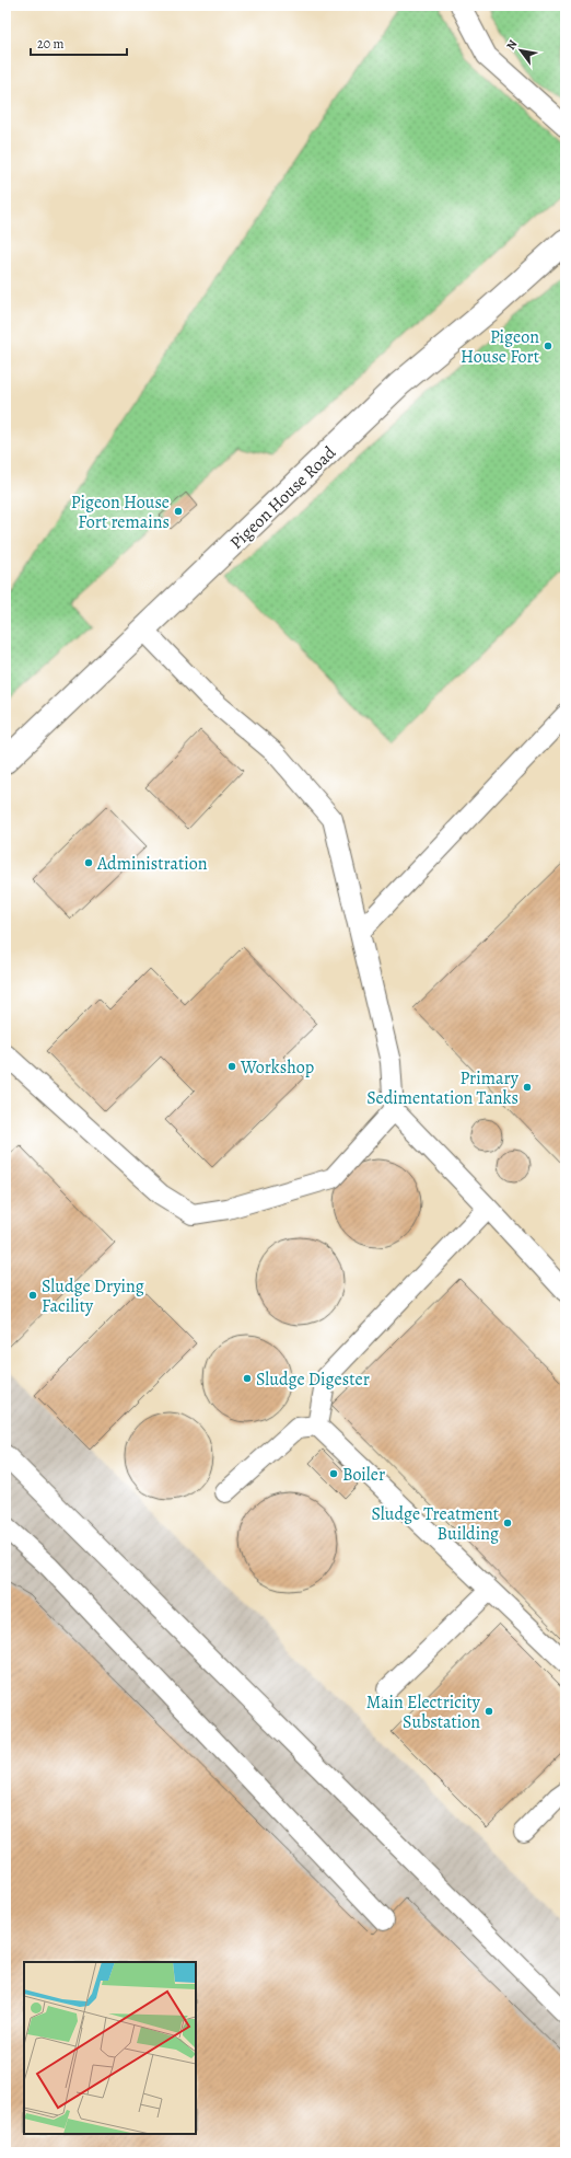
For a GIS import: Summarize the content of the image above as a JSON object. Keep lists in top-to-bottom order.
{
  "streets": {
    "street": ["Pigeon House Road"]
  },
  "places": [
    "Pigeon House Fort",
    "Pigeon House Fort remains",
    "Administration",
    "Workshop",
    "Primary Sedimentation Tanks",
    "Sludge Drying Facility",
    "Sludge Digester",
    "Boiler",
    "Sludge Treatment Building",
    "Main Electricity Substation"
  ],
  "scale_bar": "20 m",
  "north": "top left"
}
